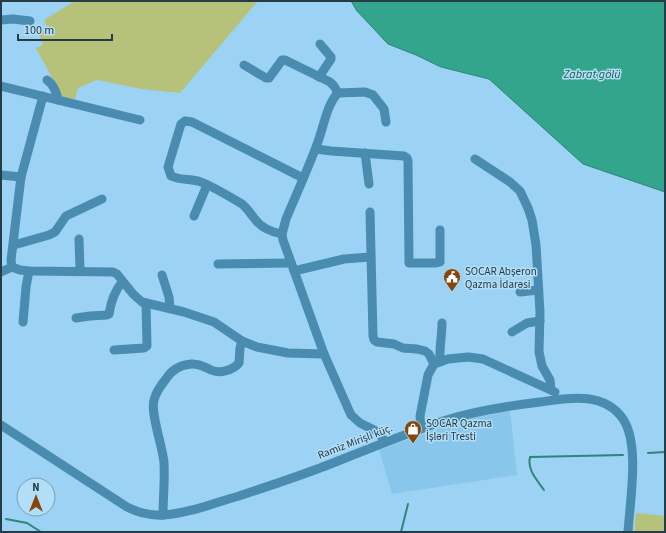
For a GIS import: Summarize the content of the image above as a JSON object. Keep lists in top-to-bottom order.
{
  "streets": {
    "street": ["Ramiz Mirişli küç."]
  },
  "water": ["Zabrat gölü"],
  "places": {
    "public building": ["SOCAR Abşeron Qazma İdarəsi"],
    "shop": ["SOCAR Qazma İşləri Tresti"]
  },
  "scale_bar": "100 m",
  "north": "top"
}
